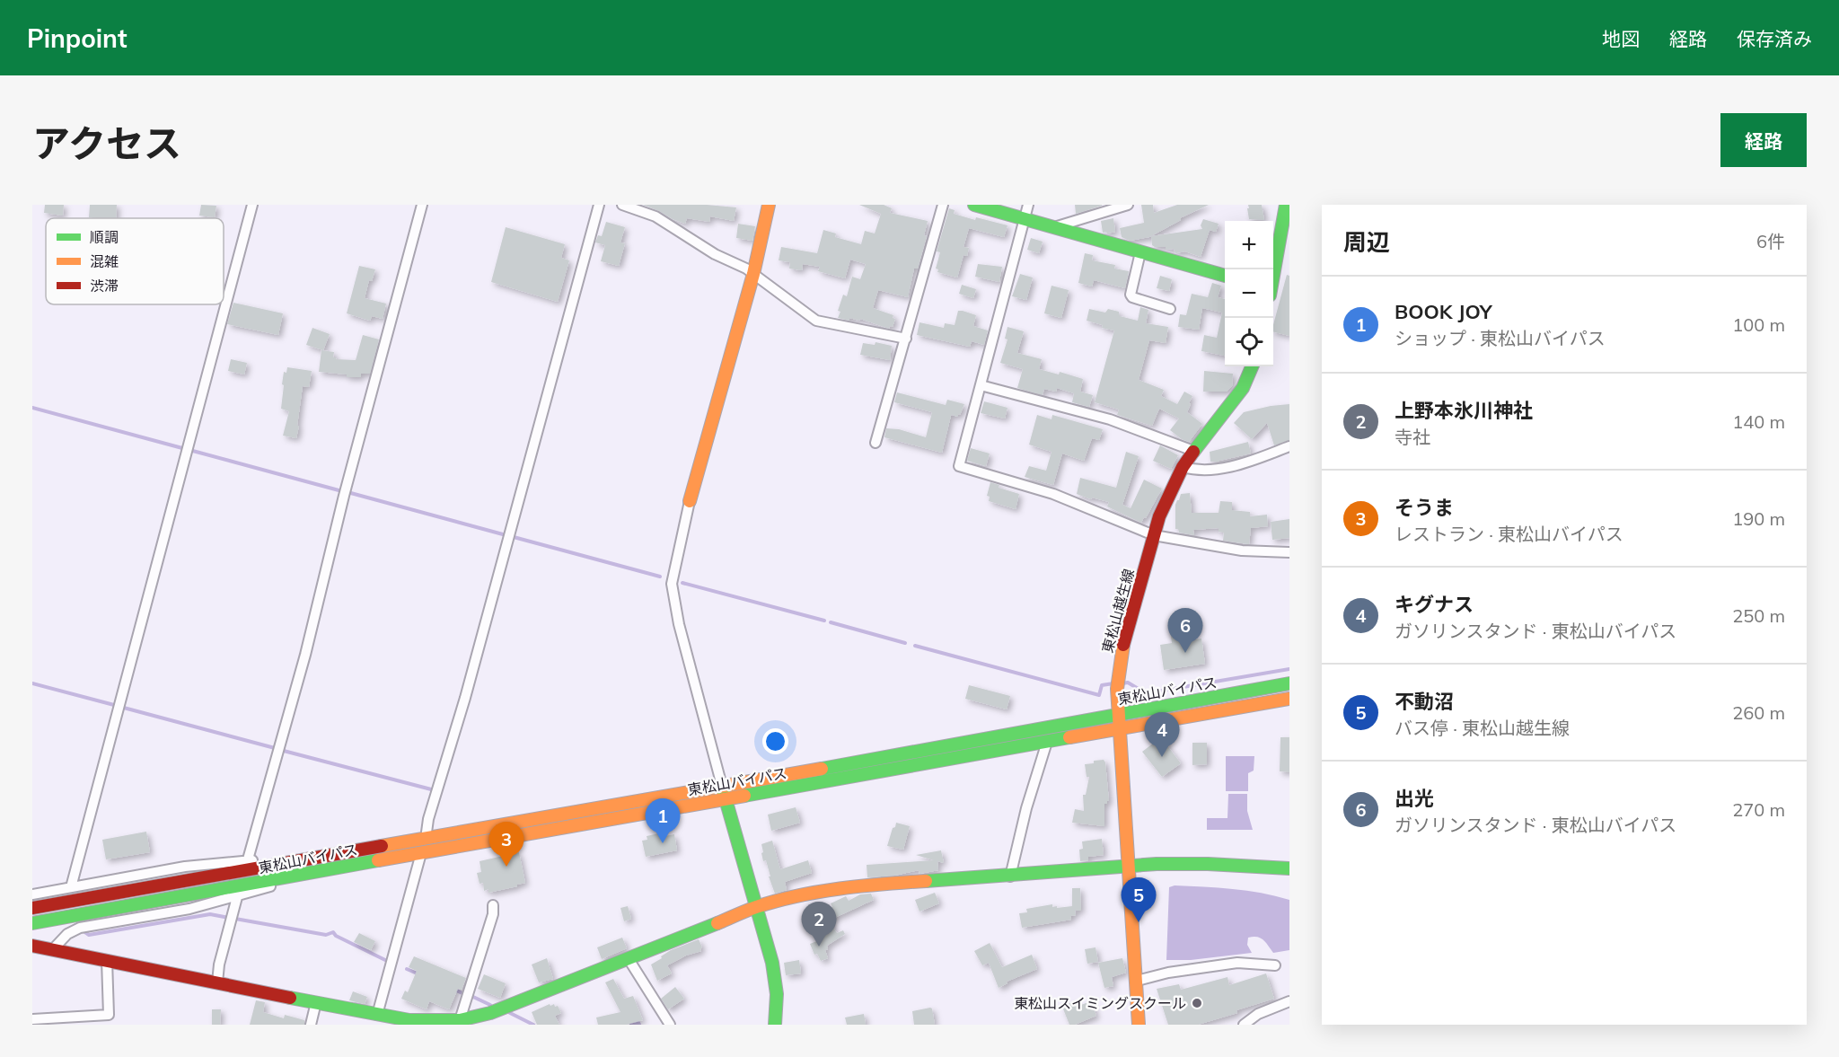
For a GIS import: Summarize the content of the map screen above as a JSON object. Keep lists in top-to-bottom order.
{
  "streets": {
    "main road": ["東松山越生線", "東松山バイパス"]
  },
  "crossings": [
    ["東松山越生線", "東松山バイパス"]
  ],
  "places": ["東松山スイミングスクール"],
  "legend": ["順調", "混雑", "渋滞"],
  "page": {
    "header": "Pinpoint",
    "nav": ["地図", "経路", "保存済み"],
    "title": "アクセス",
    "buttons": "経路",
    "heading": ["周辺", "6件"],
    "map_buttons": ["+", "−"],
    "list": [
      {
        "mark": "1",
        "name": "BOOK JOY",
        "note": "ショップ · 東松山バイパス",
        "value": "100 m"
      },
      {
        "mark": "2",
        "name": "上野本氷川神社",
        "note": "寺社",
        "value": "140 m"
      },
      {
        "mark": "3",
        "name": "そうま",
        "note": "レストラン · 東松山バイパス",
        "value": "190 m"
      },
      {
        "mark": "4",
        "name": "キグナス",
        "note": "ガソリンスタンド · 東松山バイパス",
        "value": "250 m"
      },
      {
        "mark": "5",
        "name": "不動沼",
        "note": "バス停 · 東松山越生線",
        "value": "260 m"
      },
      {
        "mark": "6",
        "name": "出光",
        "note": "ガソリンスタンド · 東松山バイパス",
        "value": "270 m"
      }
    ],
    "pins": [
      "6",
      "4",
      "1",
      "3",
      "5",
      "2"
    ]
  }
}
